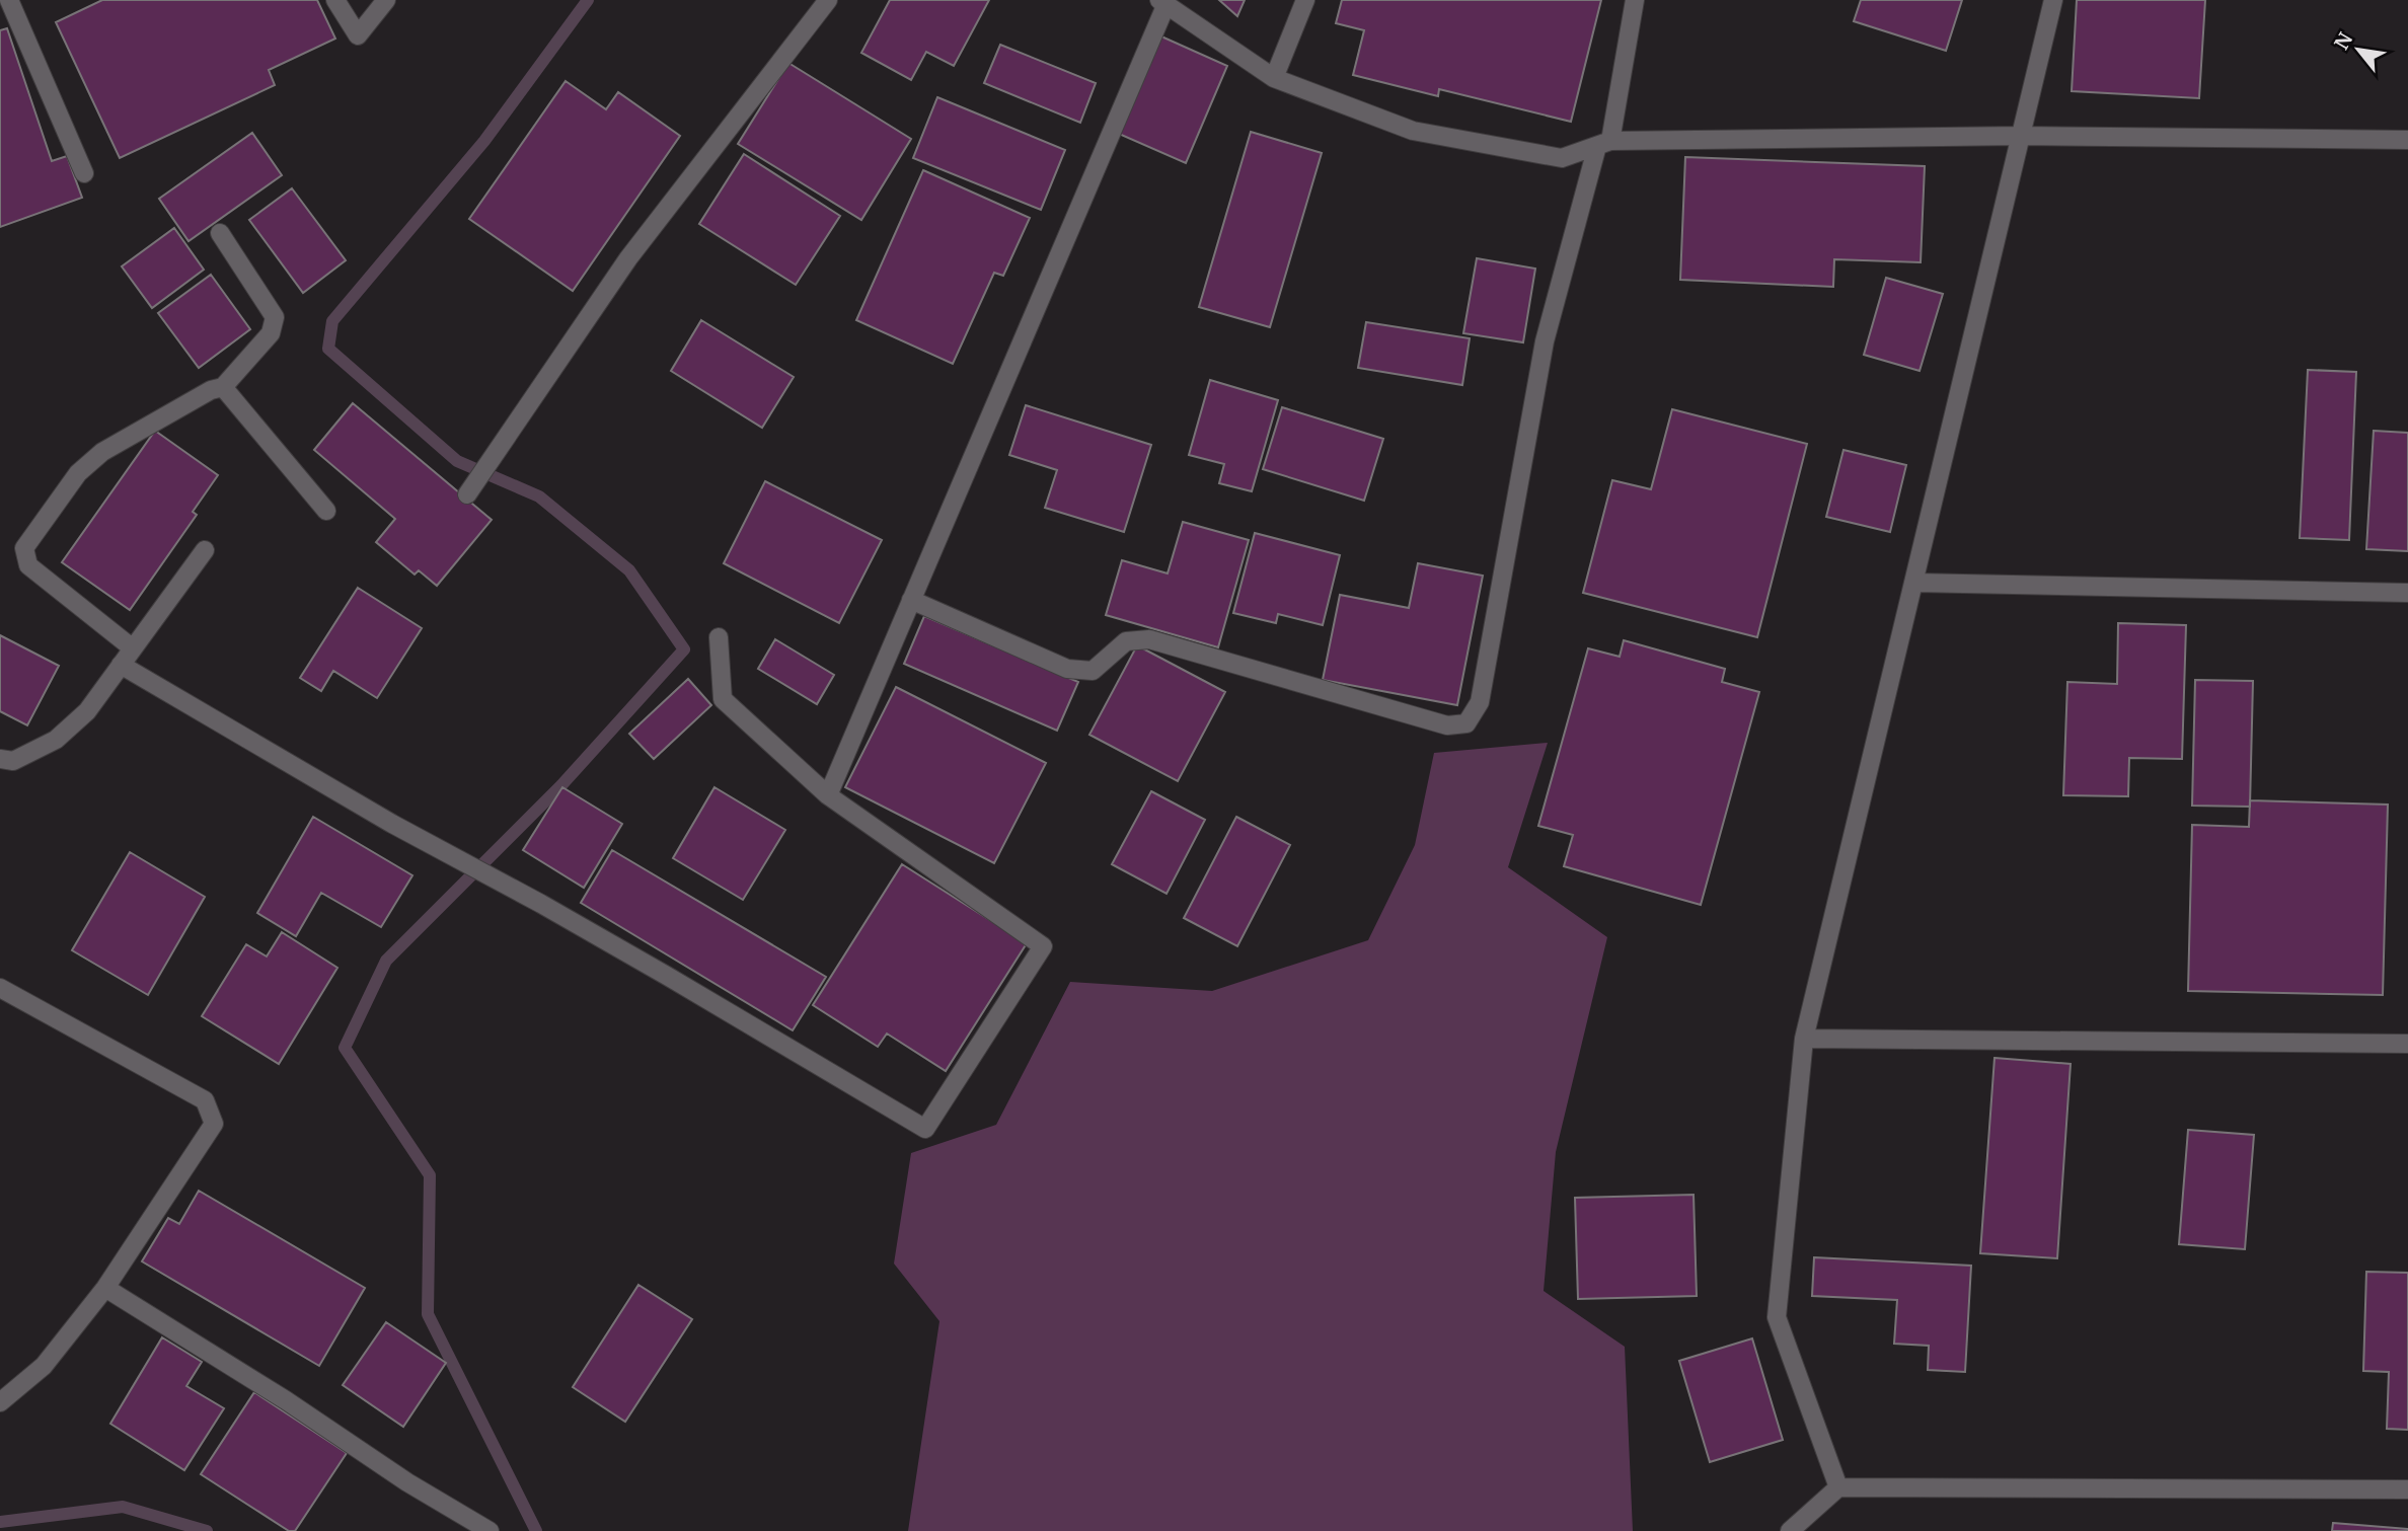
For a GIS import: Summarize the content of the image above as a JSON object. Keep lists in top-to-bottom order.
{
  "north": "top left"
}
